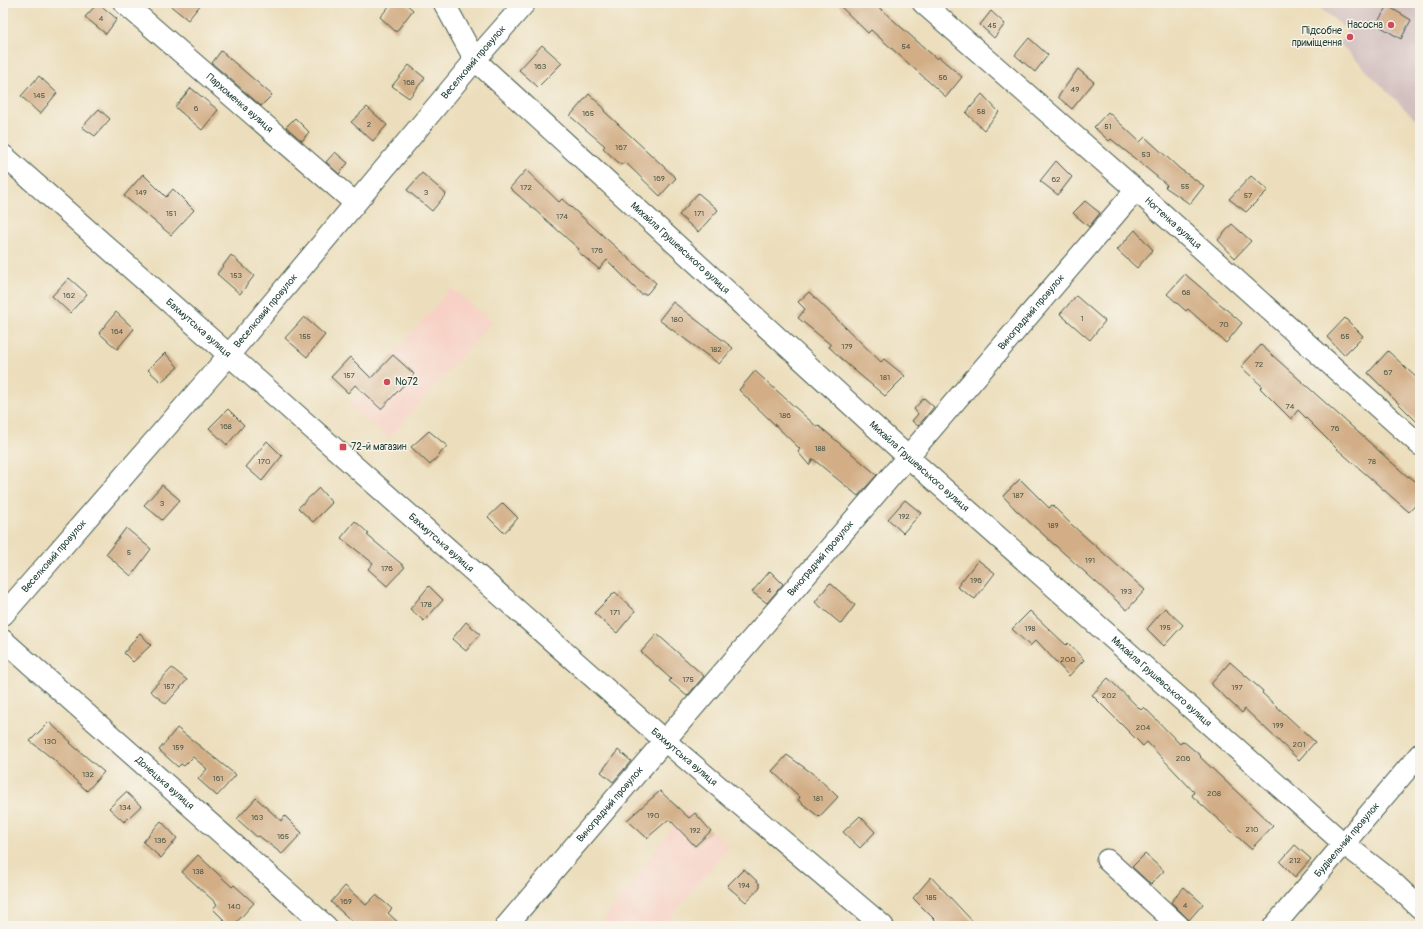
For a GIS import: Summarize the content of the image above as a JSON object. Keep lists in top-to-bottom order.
{
  "streets": {
    "street": [
      "Веселковий провулок",
      "Пархоменка вулиця",
      "Ногтенка вулиця",
      "Михайла Грушевського вулиця",
      "Виноградний провулок",
      "Бахмутська вулиця",
      "Донецька вулиця",
      "Будівельний провулок"
    ]
  },
  "crossings": [
    ["Веселковий провулок", "Пархоменка вулиця"],
    ["Веселковий провулок", "Михайла Грушевського вулиця"],
    ["Веселковий провулок", "Бахмутська вулиця"],
    ["Ногтенка вулиця", "Виноградний провулок"],
    ["Михайла Грушевського вулиця", "Виноградний провулок"],
    ["Михайла Грушевського вулиця", "Будівельний провулок"],
    ["Виноградний провулок", "Бахмутська вулиця"]
  ],
  "places": {
    "other": ["Насосна", "Підсобне приміщення", "№72"],
    "transit": ["72-й магазин"]
  },
  "house_numbers": [
    "4",
    "45",
    "54",
    "163",
    "56",
    "168",
    "49",
    "145",
    "6",
    "58",
    "165",
    "2",
    "51",
    "167",
    "53",
    "169",
    "62",
    "55",
    "172",
    "149",
    "3",
    "57",
    "151",
    "171",
    "174",
    "176",
    "153",
    "68",
    "162",
    "1",
    "180",
    "70",
    "164",
    "155",
    "65",
    "179",
    "182",
    "72",
    "67",
    "157",
    "181",
    "74",
    "186",
    "168",
    "76",
    "188",
    "170",
    "78",
    "187",
    "3",
    "192",
    "189",
    "5",
    "191",
    "176",
    "196",
    "4",
    "193",
    "178",
    "171",
    "195",
    "198",
    "200",
    "175",
    "157",
    "197",
    "202",
    "199",
    "204",
    "130",
    "201",
    "159",
    "206",
    "132",
    "161",
    "208",
    "181",
    "134",
    "190",
    "163",
    "210",
    "192",
    "165",
    "136",
    "212",
    "138",
    "194",
    "185",
    "169",
    "4",
    "140"
  ]
}
